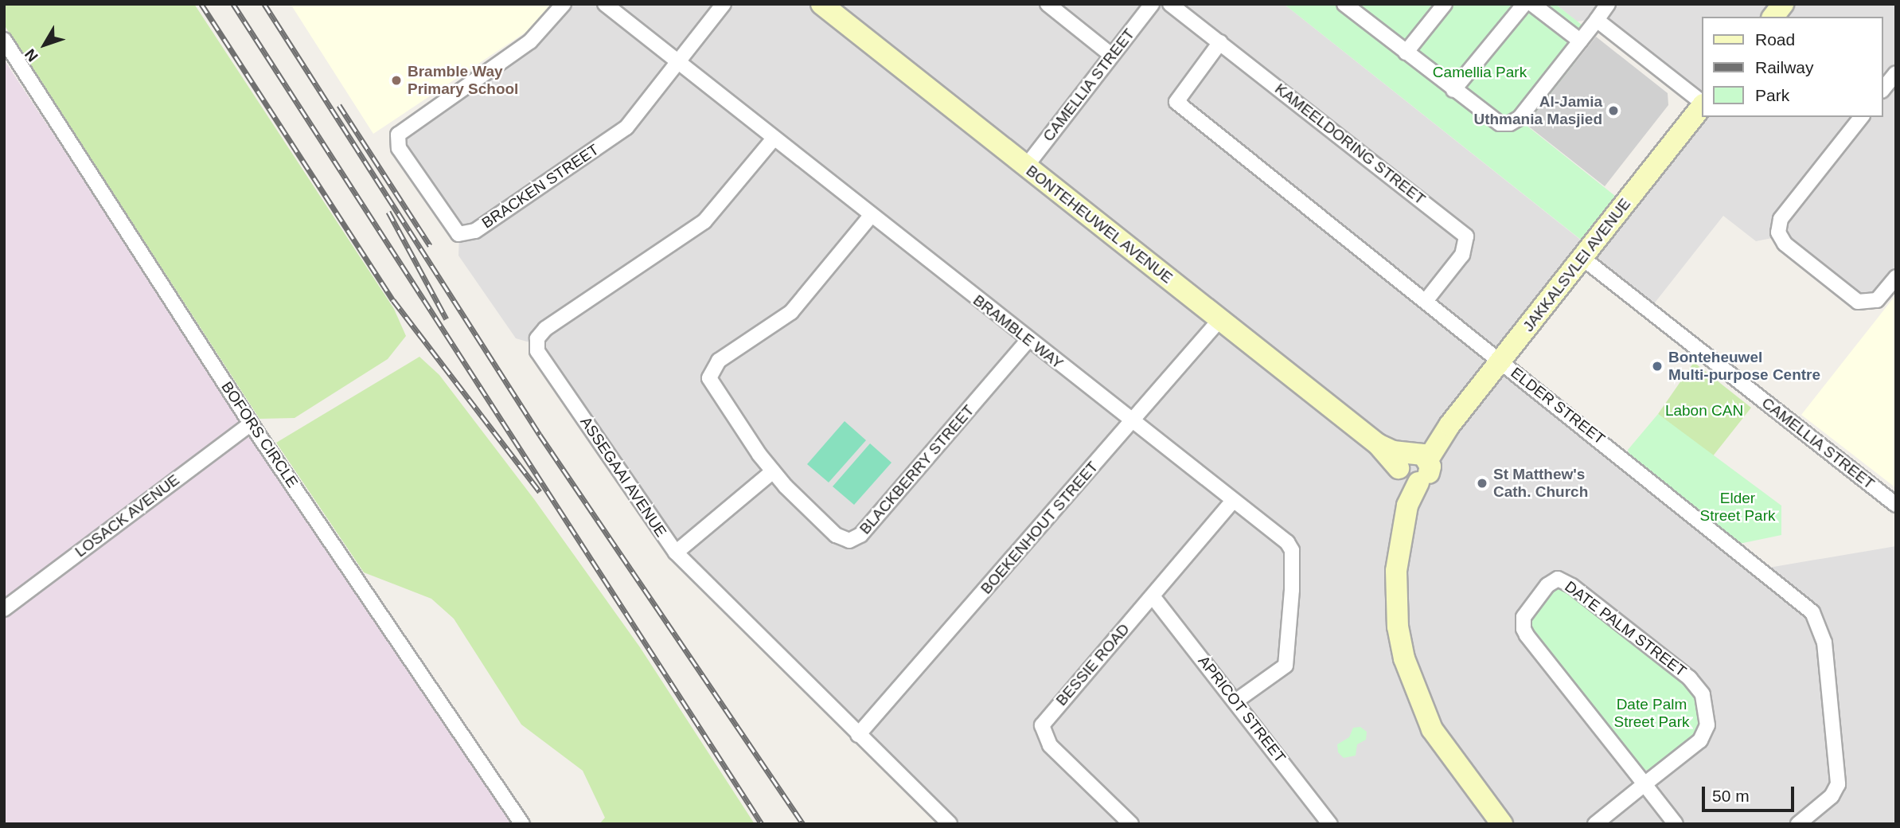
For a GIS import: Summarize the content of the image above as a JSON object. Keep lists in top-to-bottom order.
{
  "streets": {
    "street": [
      "CAMELLIA STREET",
      "KAMEELDORING STREET",
      "BRACKEN STREET",
      "BONTEHEUWEL AVENUE",
      "JAKKALSVLEI AVENUE",
      "BRAMBLE WAY",
      "ELDER STREET",
      "BOFORS CIRCLE",
      "BLACKBERRY STREET",
      "ASSEGAAI AVENUE",
      "LOSACK AVENUE",
      "BOEKENHOUT STREET",
      "DATE PALM STREET",
      "BESSIE ROAD",
      "APRICOT STREET"
    ]
  },
  "crossings": [
    ["CAMELLIA STREET", "BONTEHEUWEL AVENUE"],
    ["CAMELLIA STREET", "JAKKALSVLEI AVENUE"],
    ["KAMEELDORING STREET", "ELDER STREET"],
    ["BRACKEN STREET", "BRAMBLE WAY"],
    ["BONTEHEUWEL AVENUE", "JAKKALSVLEI AVENUE"],
    ["BONTEHEUWEL AVENUE", "BOEKENHOUT STREET"],
    ["JAKKALSVLEI AVENUE", "ELDER STREET"],
    ["BRAMBLE WAY", "BLACKBERRY STREET"],
    ["BRAMBLE WAY", "ASSEGAAI AVENUE"],
    ["BRAMBLE WAY", "BOEKENHOUT STREET"],
    ["BRAMBLE WAY", "BESSIE ROAD"],
    ["BRAMBLE WAY", "APRICOT STREET"],
    ["BOFORS CIRCLE", "LOSACK AVENUE"],
    ["ASSEGAAI AVENUE", "BOEKENHOUT STREET"],
    ["BESSIE ROAD", "APRICOT STREET"]
  ],
  "parks": [
    "Camellia Park",
    "Labon CAN",
    "Elder Street Park",
    "Date Palm Street Park"
  ],
  "places": [
    "Bramble Way Primary School",
    "Al-Jamia Uthmania Masjied",
    "Bonteheuwel Multi-purpose Centre",
    "St Matthew's Cath. Church"
  ],
  "legend": ["Road", "Railway", "Park"],
  "scale_bar": "50 m",
  "north": "bottom left"
}
